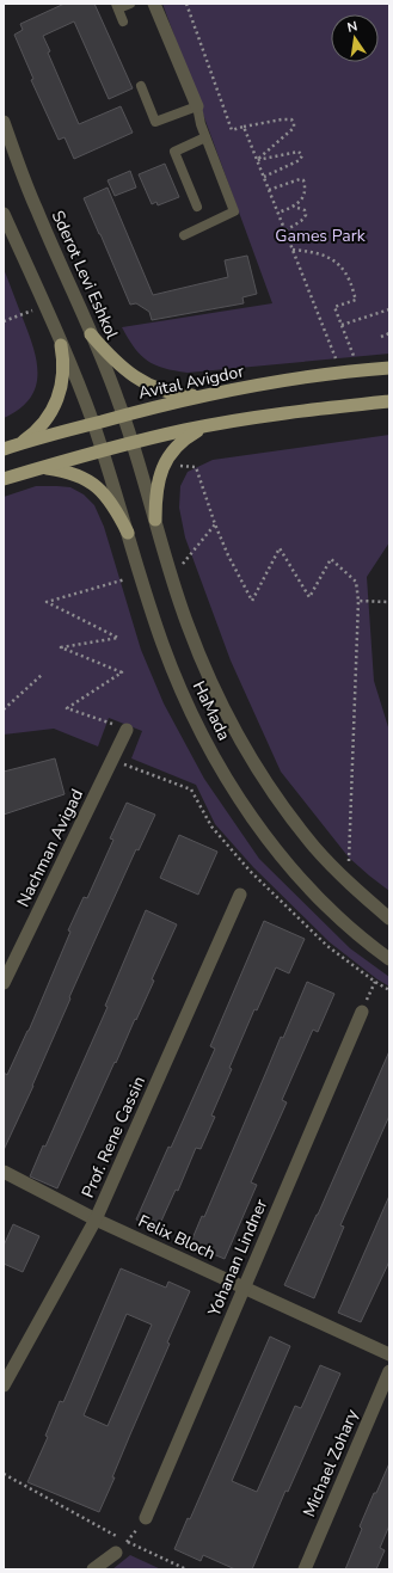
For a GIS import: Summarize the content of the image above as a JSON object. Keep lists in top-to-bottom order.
{
  "streets": {
    "main road": ["Avital Avigdor"],
    "street": [
      "Sderot Levi Eshkol",
      "HaMada",
      "Nachman Avigad",
      "Prof. Rene Cassin",
      "Felix Bloch",
      "Yohanan Lindner",
      "Michael Zohary"
    ]
  },
  "crossings": [
    ["Sderot Levi Eshkol", "Avital Avigdor"],
    ["Sderot Levi Eshkol", "HaMada"],
    ["Avital Avigdor", "HaMada"],
    ["Prof. Rene Cassin", "Felix Bloch"],
    ["Felix Bloch", "Yohanan Lindner"]
  ],
  "parks": ["Games Park"],
  "north": "top"
}
